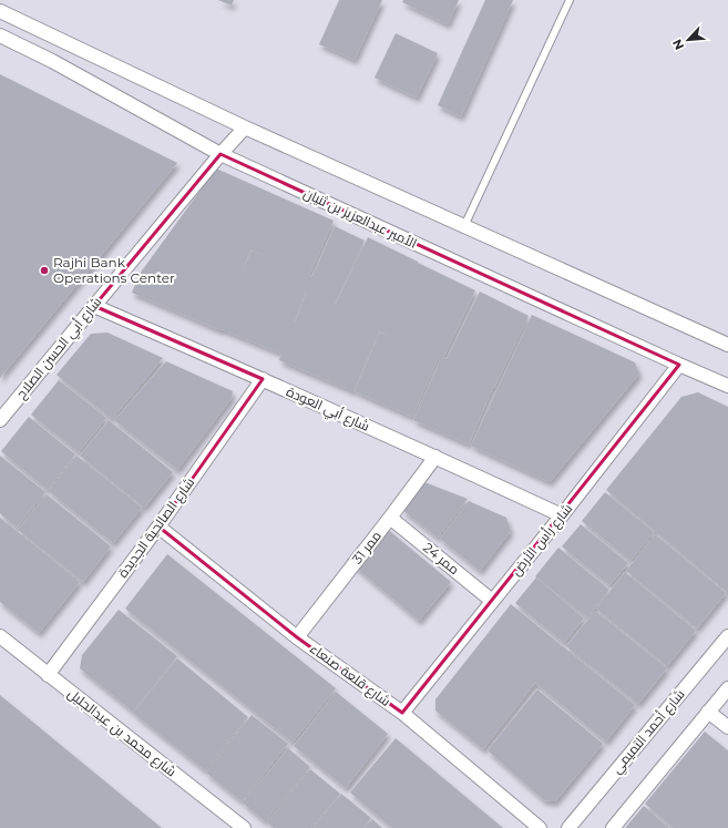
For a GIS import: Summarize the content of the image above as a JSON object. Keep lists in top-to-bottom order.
{
  "streets": {
    "street": [
      "الأمير عبدالعزيز بن ثنيان",
      "شارع أبي الحسن الصلاح",
      "شارع أبي العودة",
      "شارع الصالحية الجديدة",
      "شارع رأس الأرض",
      "ممر 31",
      "ممر 24",
      "شارع قلعة صنعاء",
      "شارع أحمد التميمي",
      "شارع محمد بن عبدالجليل"
    ]
  },
  "crossings": [
    ["الأمير عبدالعزيز بن ثنيان", "شارع أبي الحسن الصلاح"],
    ["الأمير عبدالعزيز بن ثنيان", "شارع رأس الأرض"],
    ["شارع أبي الحسن الصلاح", "شارع أبي العودة"],
    ["شارع أبي العودة", "شارع الصالحية الجديدة"],
    ["شارع أبي العودة", "شارع رأس الأرض"],
    ["شارع أبي العودة", "ممر 31"],
    ["شارع الصالحية الجديدة", "شارع قلعة صنعاء"],
    ["شارع الصالحية الجديدة", "شارع محمد بن عبدالجليل"],
    ["شارع رأس الأرض", "ممر 24"],
    ["شارع رأس الأرض", "شارع قلعة صنعاء"],
    ["ممر 31", "ممر 24"],
    ["ممر 31", "شارع قلعة صنعاء"]
  ],
  "places": ["Rajhi Bank Operations Center"],
  "north": "bottom left"
}
